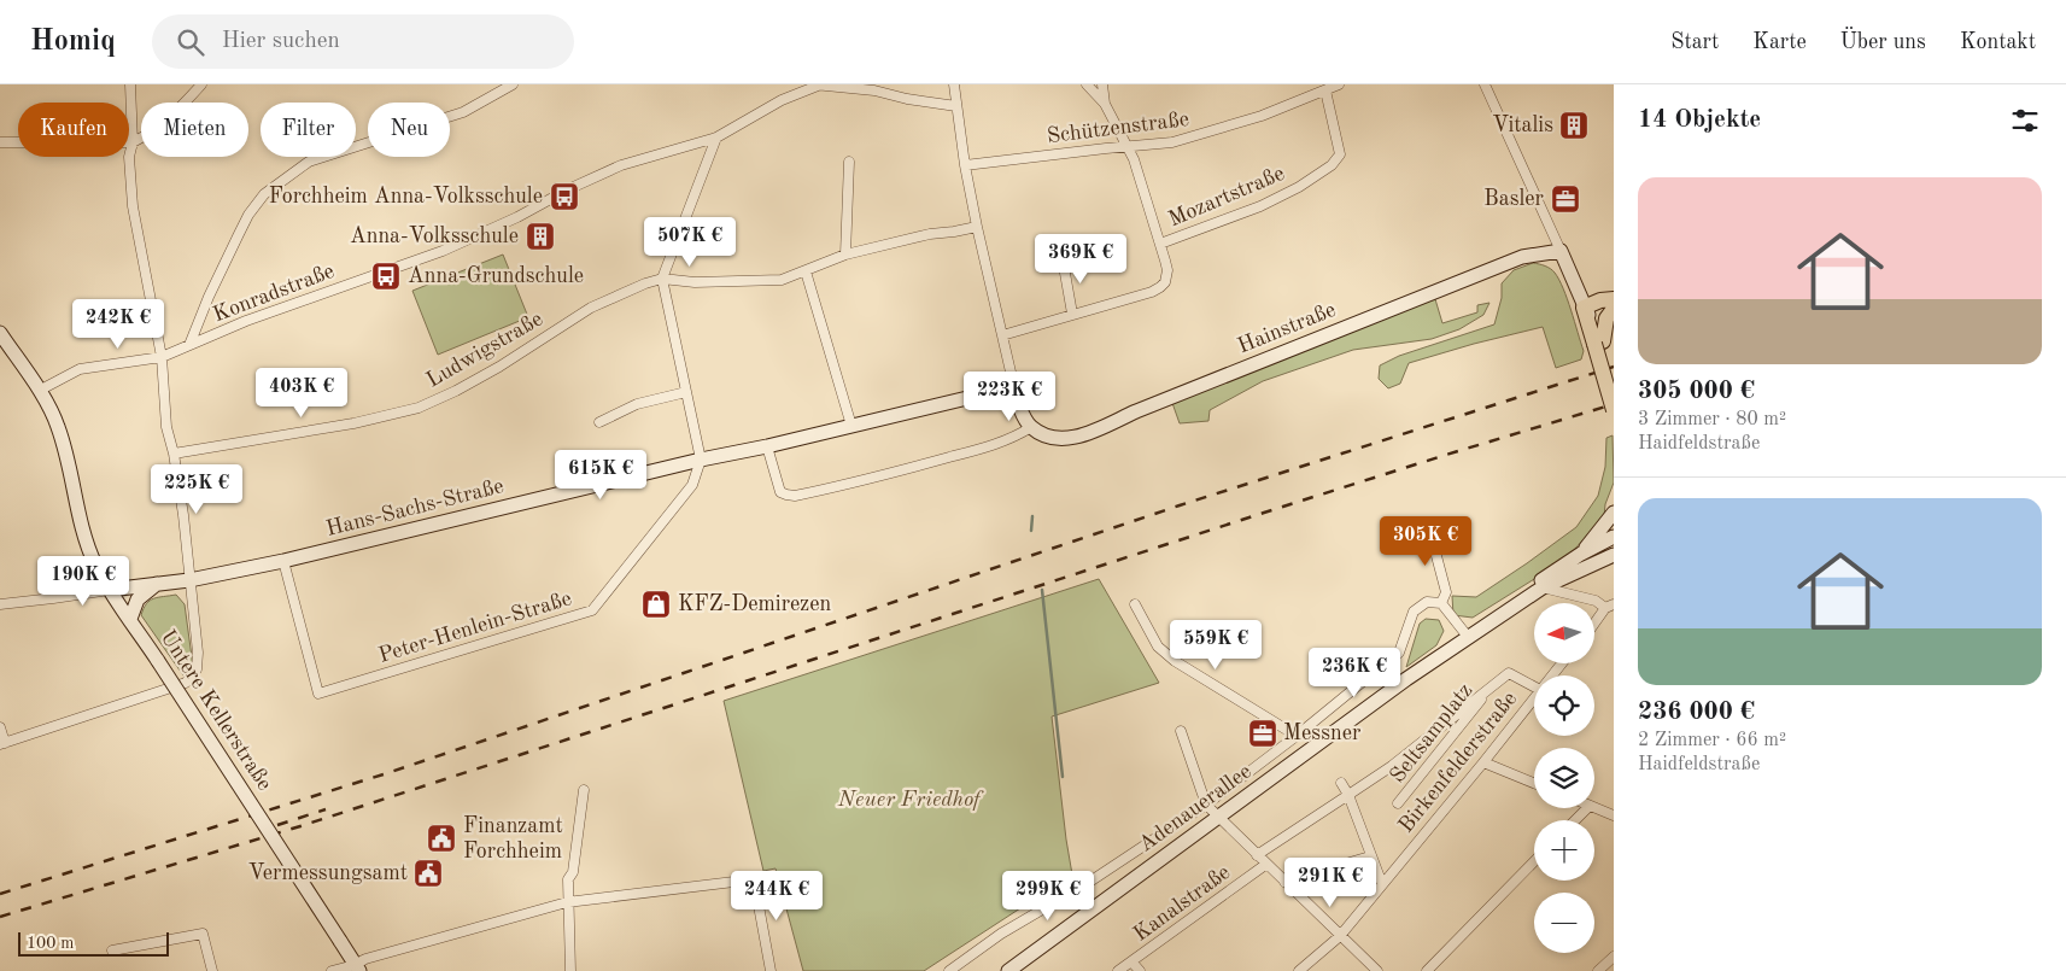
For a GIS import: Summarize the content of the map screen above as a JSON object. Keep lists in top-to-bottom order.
{
  "streets": {
    "street": [
      "Schützenstraße",
      "Mozartstraße",
      "Konradstraße",
      "Hainstraße",
      "Ludwigstraße",
      "Hans-Sachs-Straße",
      "Peter-Henlein-Straße",
      "Untere Kellerstraße",
      "Seltsamplatz",
      "Birkenfelderstraße",
      "Adenauerallee",
      "Kanalstraße"
    ]
  },
  "crossings": [
    ["Schützenstraße", "Mozartstraße"],
    ["Konradstraße", "Untere Kellerstraße"],
    ["Hans-Sachs-Straße", "Peter-Henlein-Straße"],
    ["Hans-Sachs-Straße", "Untere Kellerstraße"]
  ],
  "parks": ["Neuer Friedhof"],
  "places": {
    "building": ["Vitalis", "Anna-Volksschule"],
    "bus stop": ["Forchheim Anna-Volksschule", "Anna-Grundschule"],
    "office": ["Basler", "Messner"],
    "shop": ["KFZ-Demirezen"],
    "public building": ["Finanzamt Forchheim", "Vermessungsamt"]
  },
  "scale_bar": "100 m",
  "north": "left",
  "page": {
    "header": "Homiq",
    "search": "Hier suchen",
    "nav": [
      "Start",
      "Karte",
      "Über uns",
      "Kontakt"
    ],
    "heading": "14 Objekte",
    "chip": [
      "Kaufen",
      "Mieten",
      "Filter",
      "Neu"
    ],
    "list": [
      {
        "name": "305 000 €",
        "note": "3 Zimmer · 80 m² · Haidfeldstraße"
      },
      {
        "name": "236 000 €",
        "note": "2 Zimmer · 66 m² · Haidfeldstraße"
      }
    ],
    "price": [
      "507K €",
      "369K €",
      "242K €",
      "403K €",
      "223K €",
      "615K €",
      "225K €",
      "305K €",
      "190K €",
      "559K €",
      "236K €",
      "291K €",
      "244K €",
      "299K €"
    ],
    "map_buttons": ["+", "−"],
    "scale": "100 m"
  }
}
